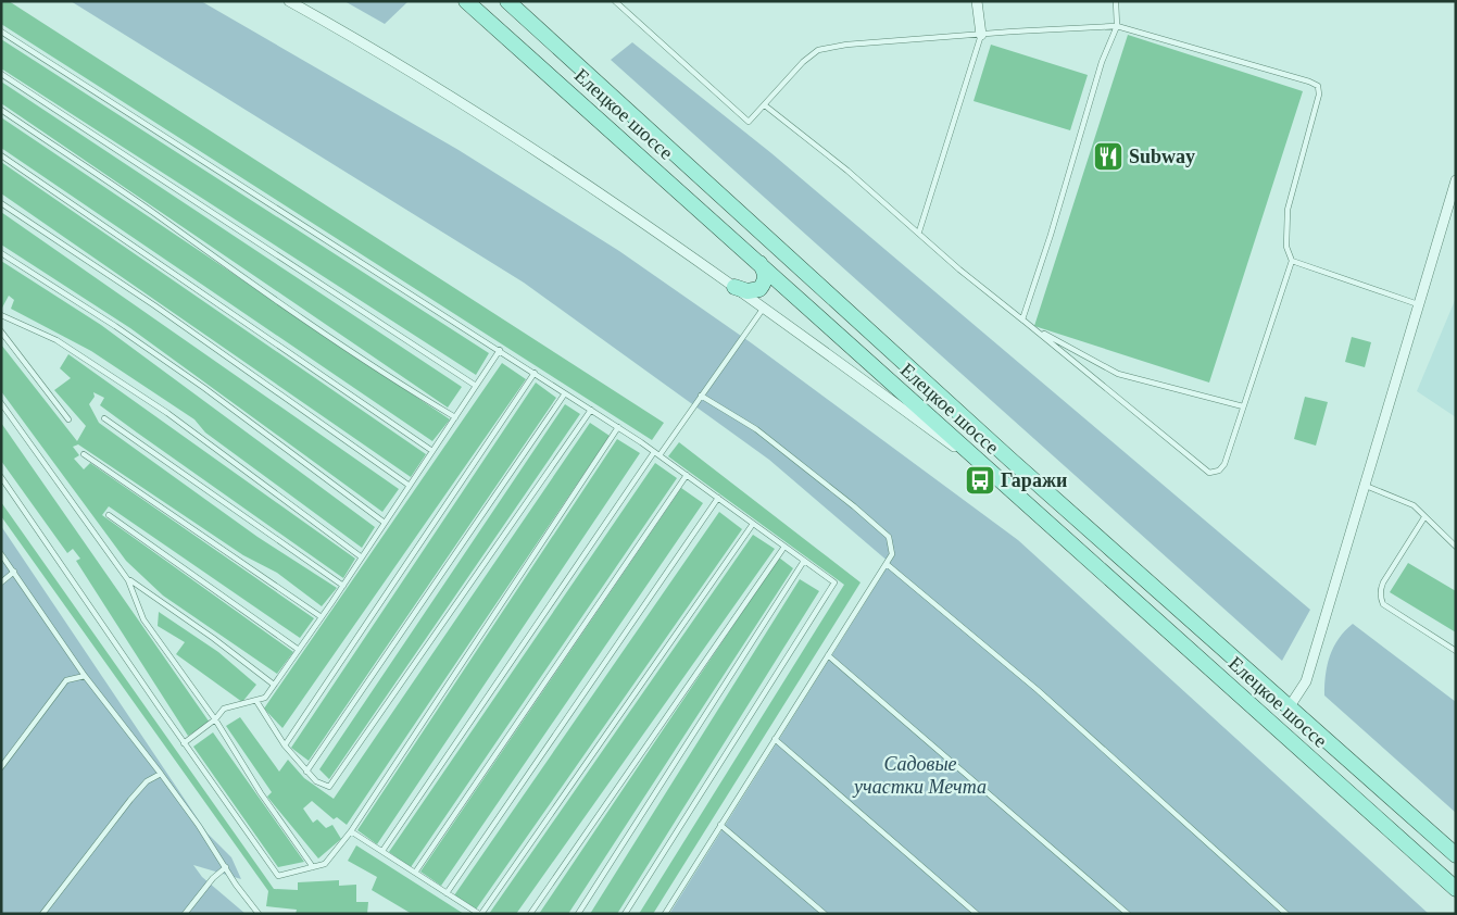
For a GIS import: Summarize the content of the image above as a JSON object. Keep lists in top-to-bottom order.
{
  "streets": {
    "main road": ["Елецкое шоссе"]
  },
  "parks": ["Садовые участки Мечта"],
  "places": {
    "restaurant": ["Subway"],
    "bus stop": ["Гаражи"]
  }
}
